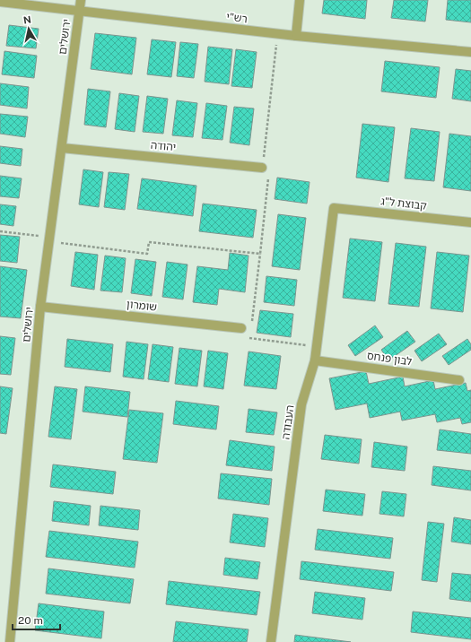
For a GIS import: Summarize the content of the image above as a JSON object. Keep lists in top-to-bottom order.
{
  "streets": {
    "street": [
      "רש\"י",
      "ירושלים",
      "יהודה",
      "קבוצת ל\"ג",
      "שומרון",
      "לבון פנחס",
      "העבודה"
    ]
  },
  "crossings": [
    ["רש\"י", "ירושלים"],
    ["ירושלים", "יהודה"],
    ["ירושלים", "שומרון"],
    ["קבוצת ל\"ג", "העבודה"],
    ["לבון פנחס", "העבודה"]
  ],
  "scale_bar": "20 m",
  "north": "top"
}
